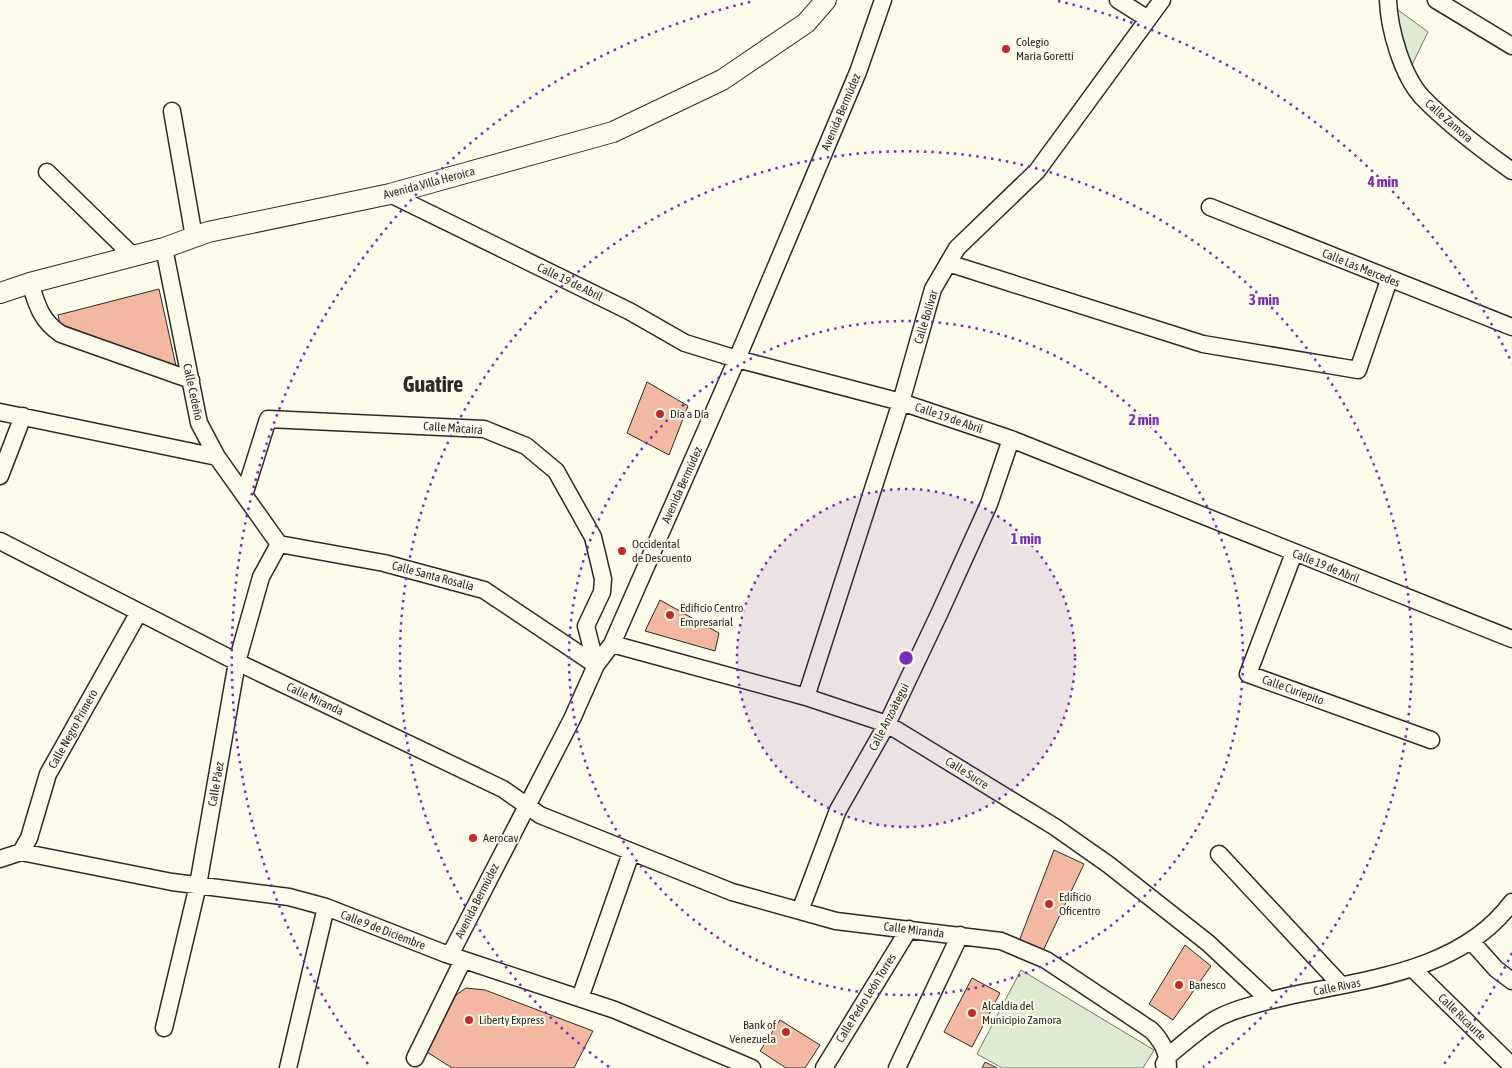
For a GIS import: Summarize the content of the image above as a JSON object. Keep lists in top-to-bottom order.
{
  "streets": {
    "main road": ["Avenida Villa Heroica"],
    "street": [
      "Avenida Bermúdez",
      "Calle Zamora",
      "Calle Las Mercedes",
      "Calle 19 de Abril",
      "Calle Bolívar",
      "Calle Cedeño",
      "Calle Macaira",
      "Calle Santa Rosalía",
      "Calle Curiepito",
      "Calle Miranda",
      "Calle Anzoátegui",
      "Calle Negro Primero",
      "Calle Sucre",
      "Calle Páez",
      "Calle 9 de Diciembre",
      "Calle Rivas",
      "Calle Pedro León Torres",
      "Calle Ricaurte"
    ]
  },
  "crossings": [
    ["Avenida Bermúdez", "Calle 19 de Abril"],
    ["Avenida Bermúdez", "Calle Macaira"],
    ["Avenida Bermúdez", "Calle Santa Rosalía"],
    ["Avenida Bermúdez", "Calle Miranda"],
    ["Avenida Bermúdez", "Calle Sucre"],
    ["Avenida Bermúdez", "Calle 9 de Diciembre"],
    ["Avenida Villa Heroica", "Calle 19 de Abril"],
    ["Avenida Villa Heroica", "Calle Cedeño"],
    ["Calle 19 de Abril", "Calle Bolívar"],
    ["Calle 19 de Abril", "Calle Curiepito"],
    ["Calle 19 de Abril", "Calle Anzoátegui"],
    ["Calle Bolívar", "Calle Sucre"],
    ["Calle Cedeño", "Calle Macaira"],
    ["Calle Cedeño", "Calle Santa Rosalía"],
    ["Calle Cedeño", "Calle Páez"],
    ["Calle Macaira", "Calle Santa Rosalía"],
    ["Calle Santa Rosalía", "Calle Páez"],
    ["Calle Miranda", "Calle Anzoátegui"],
    ["Calle Miranda", "Calle Negro Primero"],
    ["Calle Miranda", "Calle Páez"],
    ["Calle Miranda", "Calle Rivas"],
    ["Calle Miranda", "Calle Pedro León Torres"],
    ["Calle Anzoátegui", "Calle Sucre"],
    ["Calle Negro Primero", "Calle 9 de Diciembre"],
    ["Calle Sucre", "Calle Rivas"],
    ["Calle Páez", "Calle 9 de Diciembre"],
    ["Calle Rivas", "Calle Ricaurte"]
  ],
  "districts": ["Guatire"],
  "places": [
    "Colegio María Goretti",
    "Día a Día",
    "Occidental de Descuento",
    "Edificio Centro Empresarial",
    "Aerocav",
    "Edificio Oficentro",
    "Banesco",
    "Alcaldía del Municipio Zamora",
    "Liberty Express",
    "Bank of Venezuela"
  ],
  "rings": [
    "4 min",
    "3 min",
    "2 min",
    "1 min"
  ]
}
